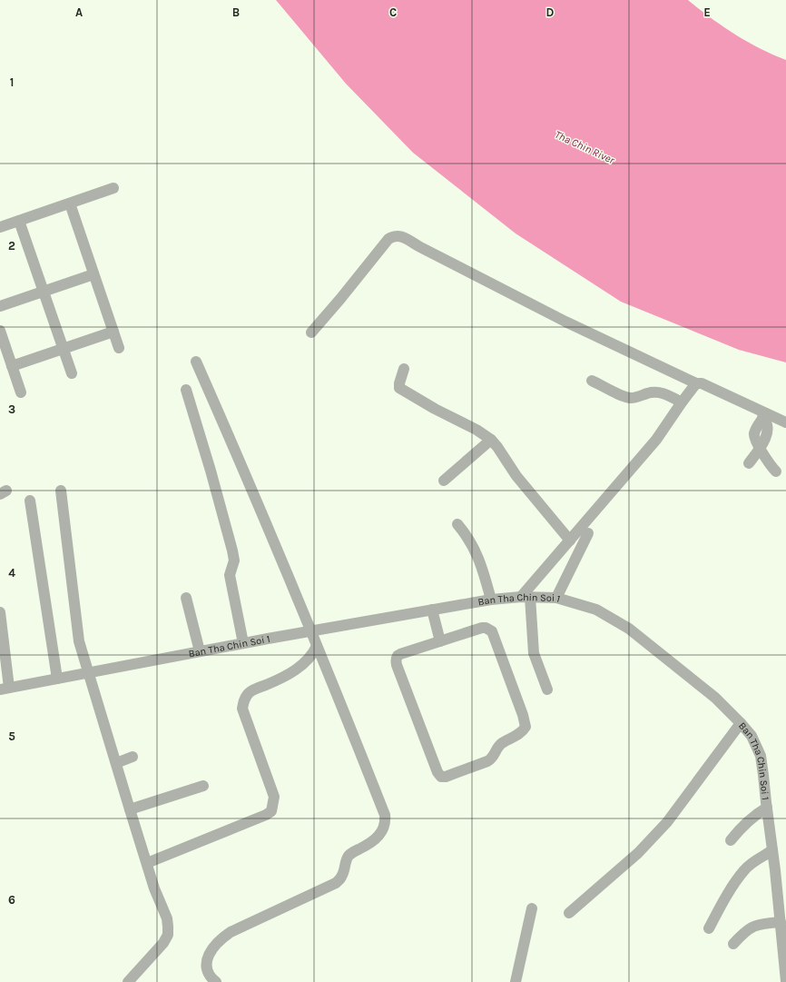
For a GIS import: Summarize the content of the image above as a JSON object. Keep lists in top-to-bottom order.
{
  "streets": {
    "street": ["Ban Tha Chin Soi 1"]
  },
  "water": ["Tha Chin River"],
  "grid": {
    "columns": [
      "A",
      "B",
      "C",
      "D",
      "E"
    ],
    "rows": [
      "1",
      "2",
      "3",
      "4",
      "5",
      "6"
    ]
  }
}
